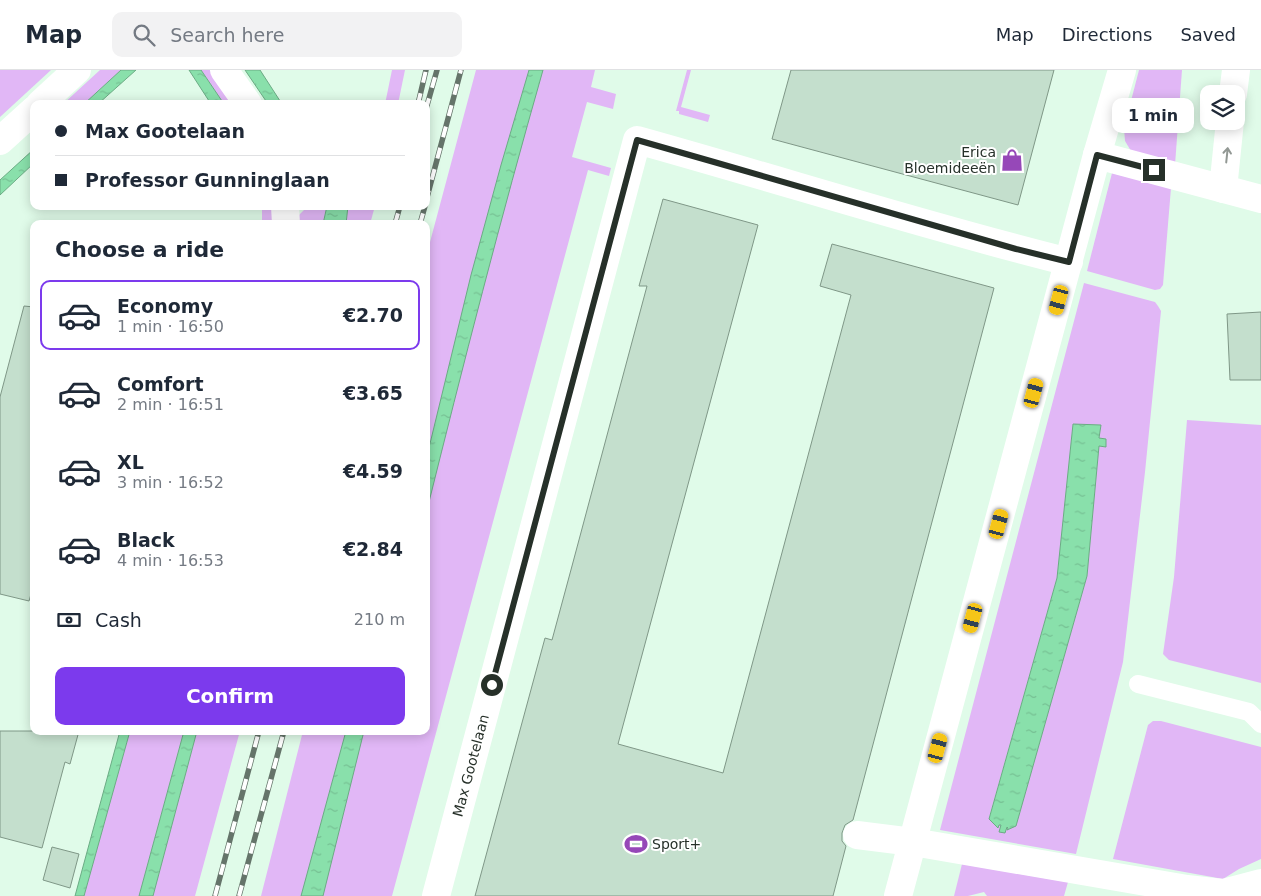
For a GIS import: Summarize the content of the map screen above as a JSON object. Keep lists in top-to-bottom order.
{
  "streets": {
    "street": ["Max Gootelaan"]
  },
  "places": {
    "shop": ["Erica Bloemideeën"],
    "sports": ["Sport+"]
  },
  "page": {
    "header": "Map",
    "search": "Search here",
    "nav": ["Map", "Directions", "Saved"],
    "bubble": "1 min",
    "banner": ["Max Gootelaan", "Professor Gunninglaan"],
    "heading": "Choose a ride",
    "list": [
      {
        "name": "Economy",
        "note": "1 min · 16:50",
        "value": "€2.70"
      },
      {
        "name": "Comfort",
        "note": "2 min · 16:51",
        "value": "€3.65"
      },
      {
        "name": "XL",
        "note": "3 min · 16:52",
        "value": "€4.59"
      },
      {
        "name": "Black",
        "note": "4 min · 16:53",
        "value": "€2.84"
      }
    ],
    "pay": ["Cash", "210 m"],
    "buttons": "Confirm"
  }
}
